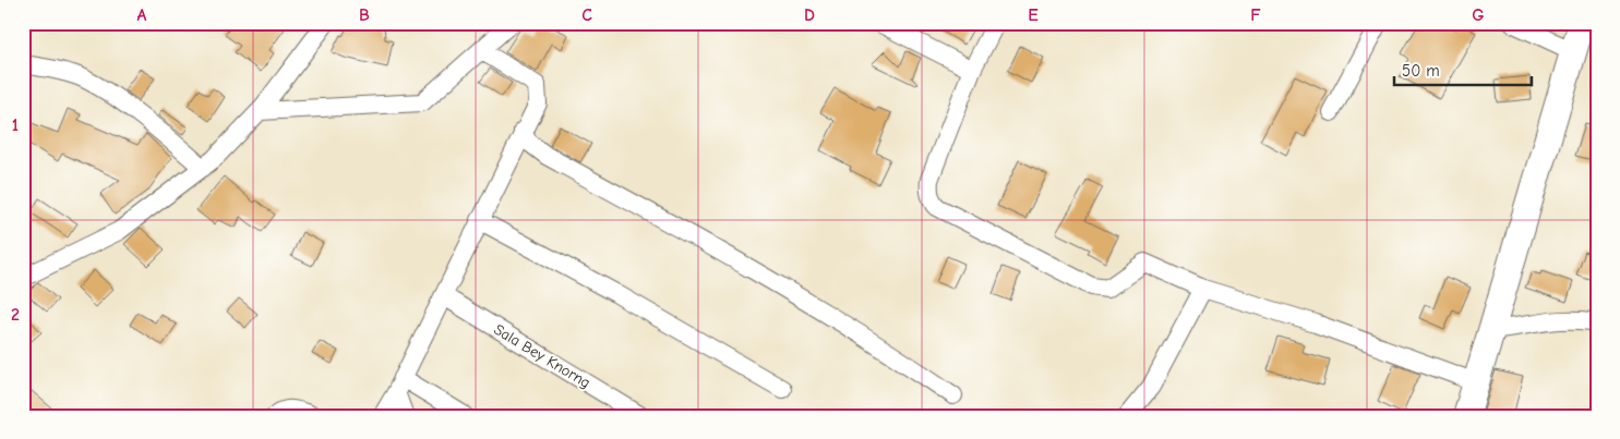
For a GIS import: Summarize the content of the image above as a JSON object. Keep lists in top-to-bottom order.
{
  "streets": {
    "street": ["Sala Bey Knorng"]
  },
  "scale_bar": "50 m",
  "grid": {
    "columns": [
      "A",
      "B",
      "C",
      "D",
      "E",
      "F",
      "G"
    ],
    "rows": ["1", "2"]
  }
}
